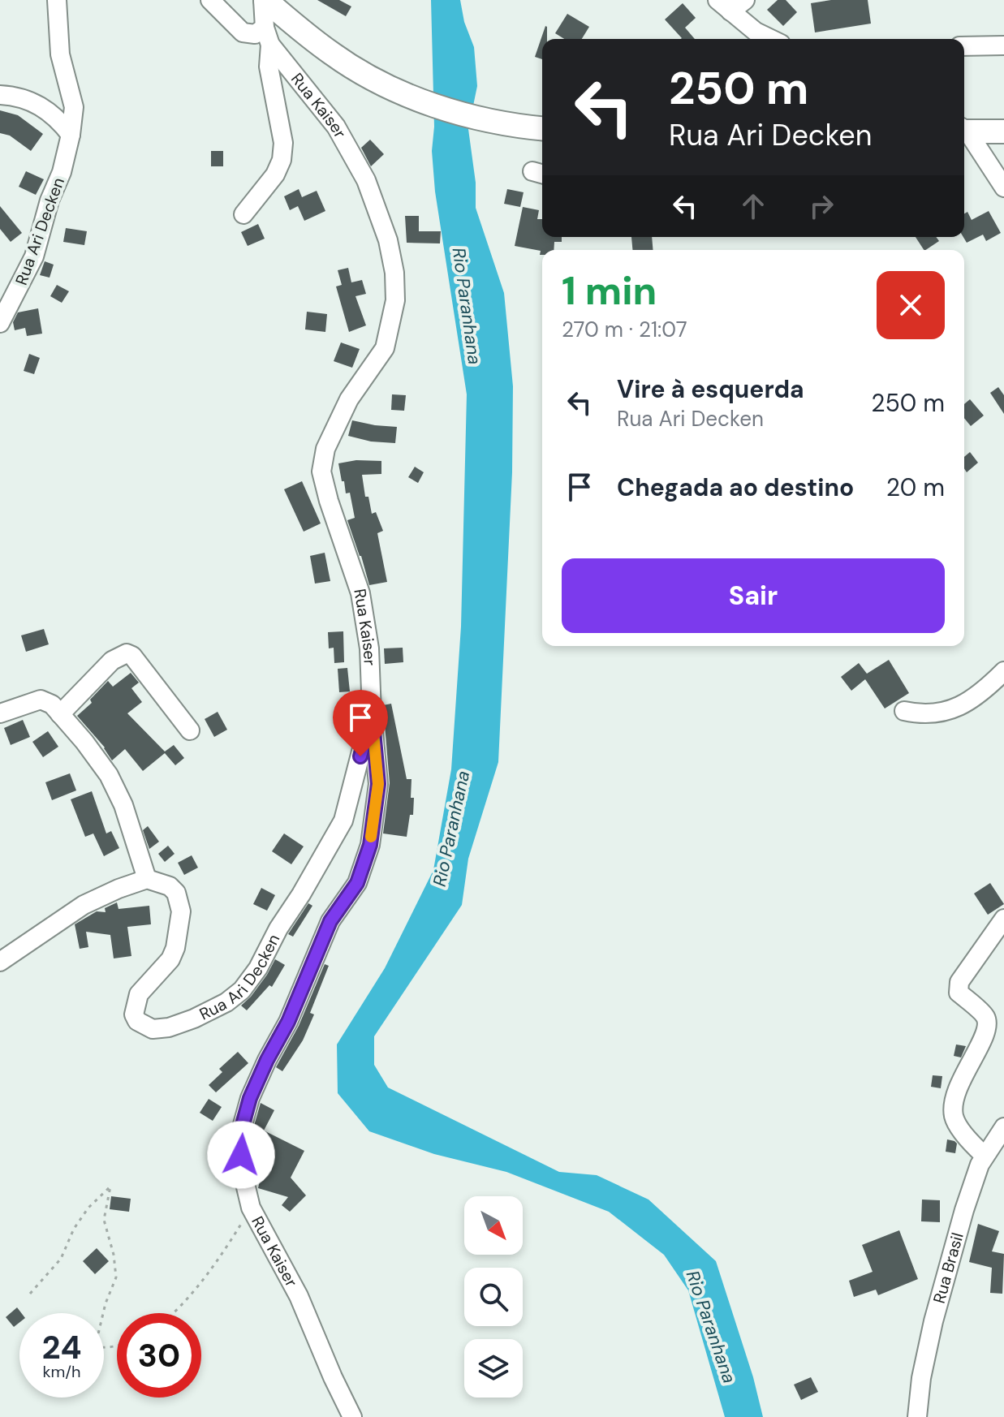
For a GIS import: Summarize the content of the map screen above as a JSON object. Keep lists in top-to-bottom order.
{
  "streets": {
    "street": ["Rua Kaiser", "Rua Ari Decken", "Rua Brasil"]
  },
  "crossings": [
    ["Rua Kaiser", "Rua Ari Decken"]
  ],
  "water": ["Rio Paranhana"],
  "north": "bottom right",
  "page": {
    "turn": ["250 m", "Rua Ari Decken"],
    "heading": ["1 min", "270 m · 21:07"],
    "list": [
      {
        "name": "Vire à esquerda",
        "note": "Rua Ari Decken",
        "value": "250 m"
      },
      {
        "name": "Chegada ao destino",
        "value": "20 m"
      }
    ],
    "buttons": "Sair",
    "speed": "24 km/h",
    "limit": "30"
  }
}
